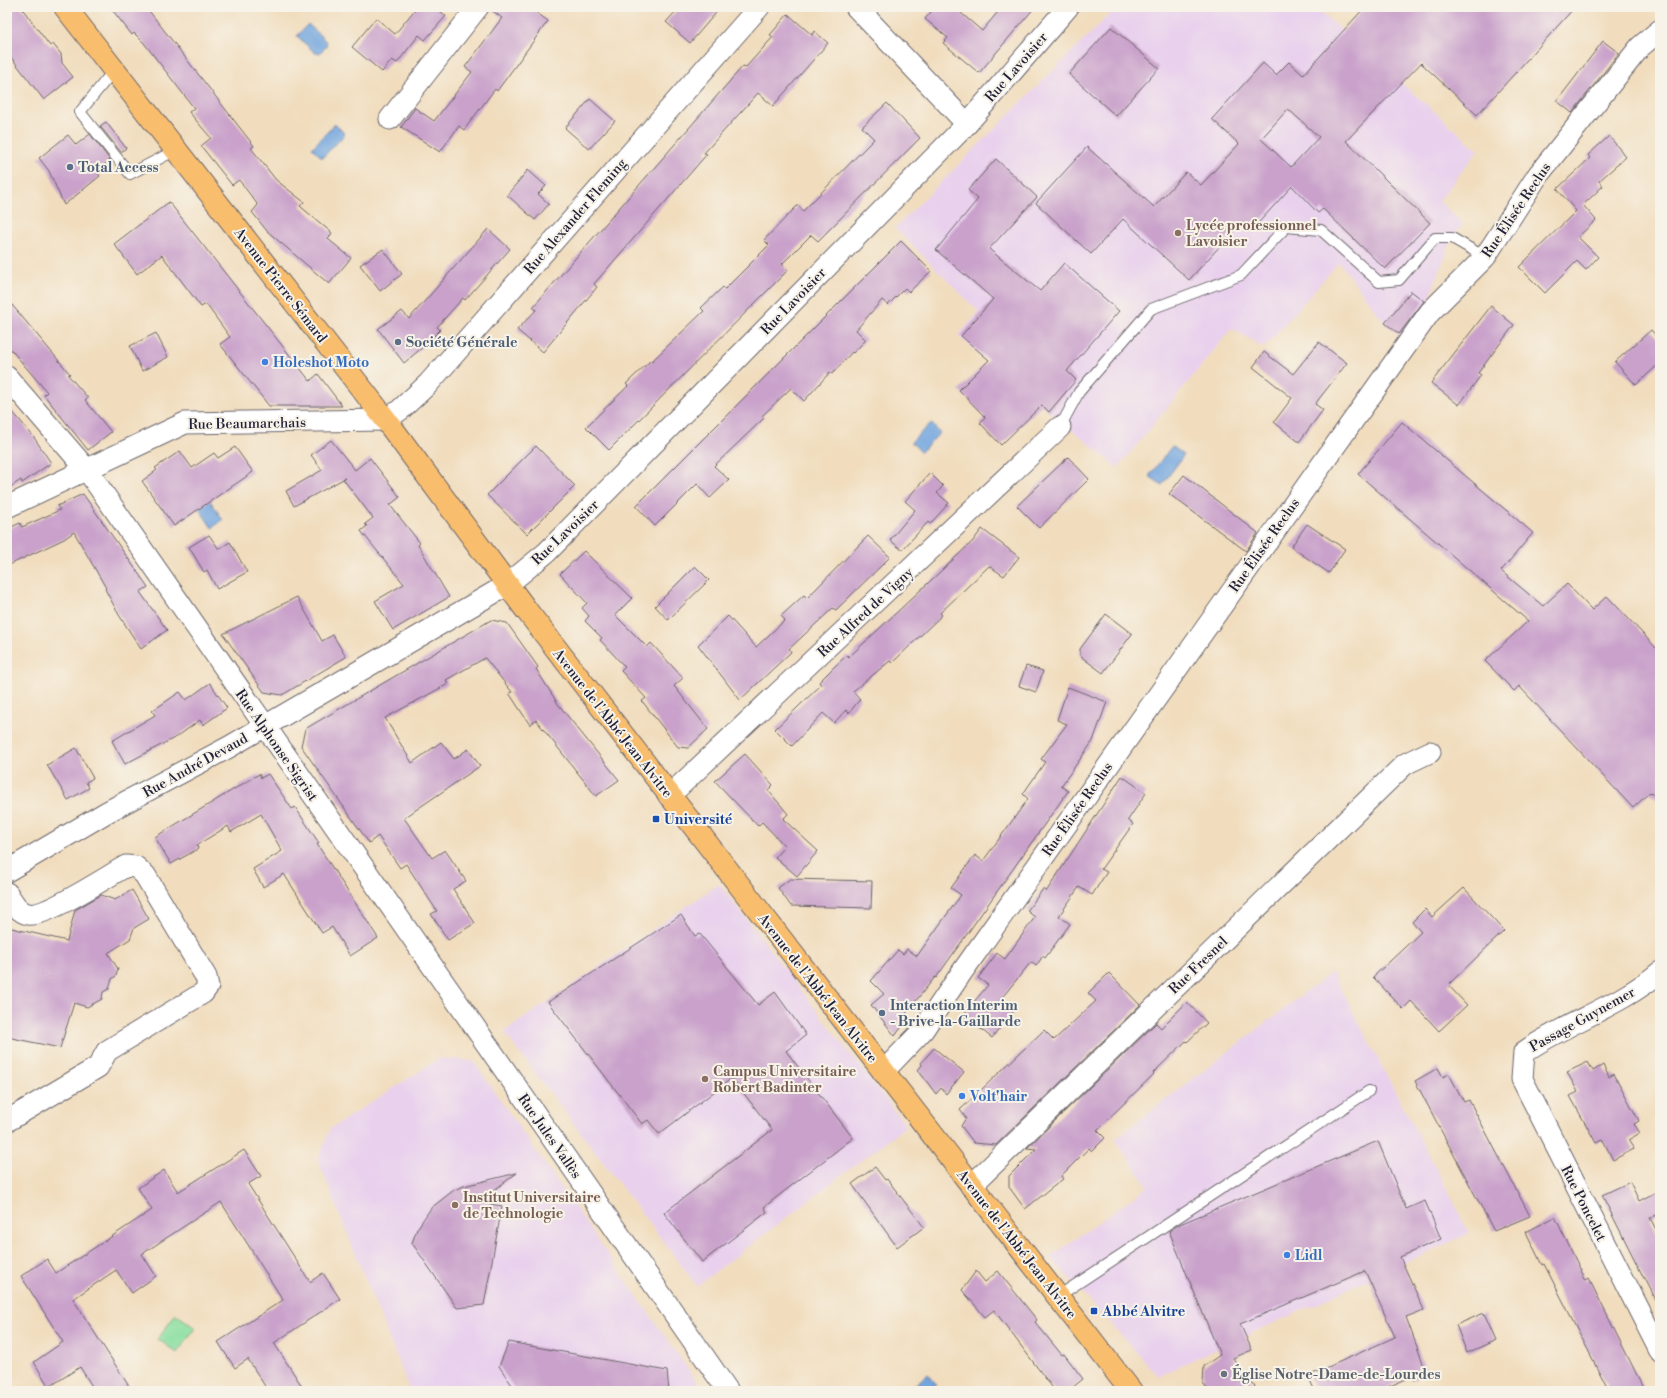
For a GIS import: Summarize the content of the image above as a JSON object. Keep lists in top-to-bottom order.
{
  "streets": {
    "main road": ["Avenue Pierre Sémard", "Avenue de l'Abbé Jean Alvitre"],
    "street": [
      "Rue Lavoisier",
      "Rue Élisée Reclus",
      "Rue Alexander Fleming",
      "Rue Beaumarchais",
      "Rue Alfred de Vigny",
      "Rue Alphonse Sigrist",
      "Rue André Devaud",
      "Rue Fresnel",
      "Passage Guynemer",
      "Rue Jules Vallès",
      "Rue Poncelet"
    ]
  },
  "crossings": [
    ["Rue Lavoisier", "Avenue Pierre Sémard"],
    ["Rue Lavoisier", "Avenue de l'Abbé Jean Alvitre"],
    ["Rue Lavoisier", "Rue André Devaud"],
    ["Rue Élisée Reclus", "Avenue de l'Abbé Jean Alvitre"],
    ["Rue Alexander Fleming", "Avenue Pierre Sémard"],
    ["Rue Alexander Fleming", "Rue Beaumarchais"],
    ["Avenue Pierre Sémard", "Rue Beaumarchais"],
    ["Avenue Pierre Sémard", "Avenue de l'Abbé Jean Alvitre"],
    ["Avenue Pierre Sémard", "Rue André Devaud"],
    ["Rue Beaumarchais", "Rue Alphonse Sigrist"],
    ["Rue Alfred de Vigny", "Avenue de l'Abbé Jean Alvitre"],
    ["Avenue de l'Abbé Jean Alvitre", "Rue André Devaud"],
    ["Avenue de l'Abbé Jean Alvitre", "Rue Fresnel"],
    ["Rue Alphonse Sigrist", "Rue André Devaud"],
    ["Rue Alphonse Sigrist", "Rue Jules Vallès"],
    ["Passage Guynemer", "Rue Poncelet"]
  ],
  "places": {
    "other": [
      "Total Access",
      "Lycée professionnel Lavoisier",
      "Société Générale",
      "Holeshot Moto",
      "Interaction Interim - Brive-la-Gaillarde",
      "Campus Universitaire Robert Badinter",
      "Volt'hair",
      "Institut Universitaire de Technologie",
      "Lidl",
      "Église Notre-Dame-de-Lourdes"
    ],
    "transit": ["Université", "Abbé Alvitre"]
  }
}
